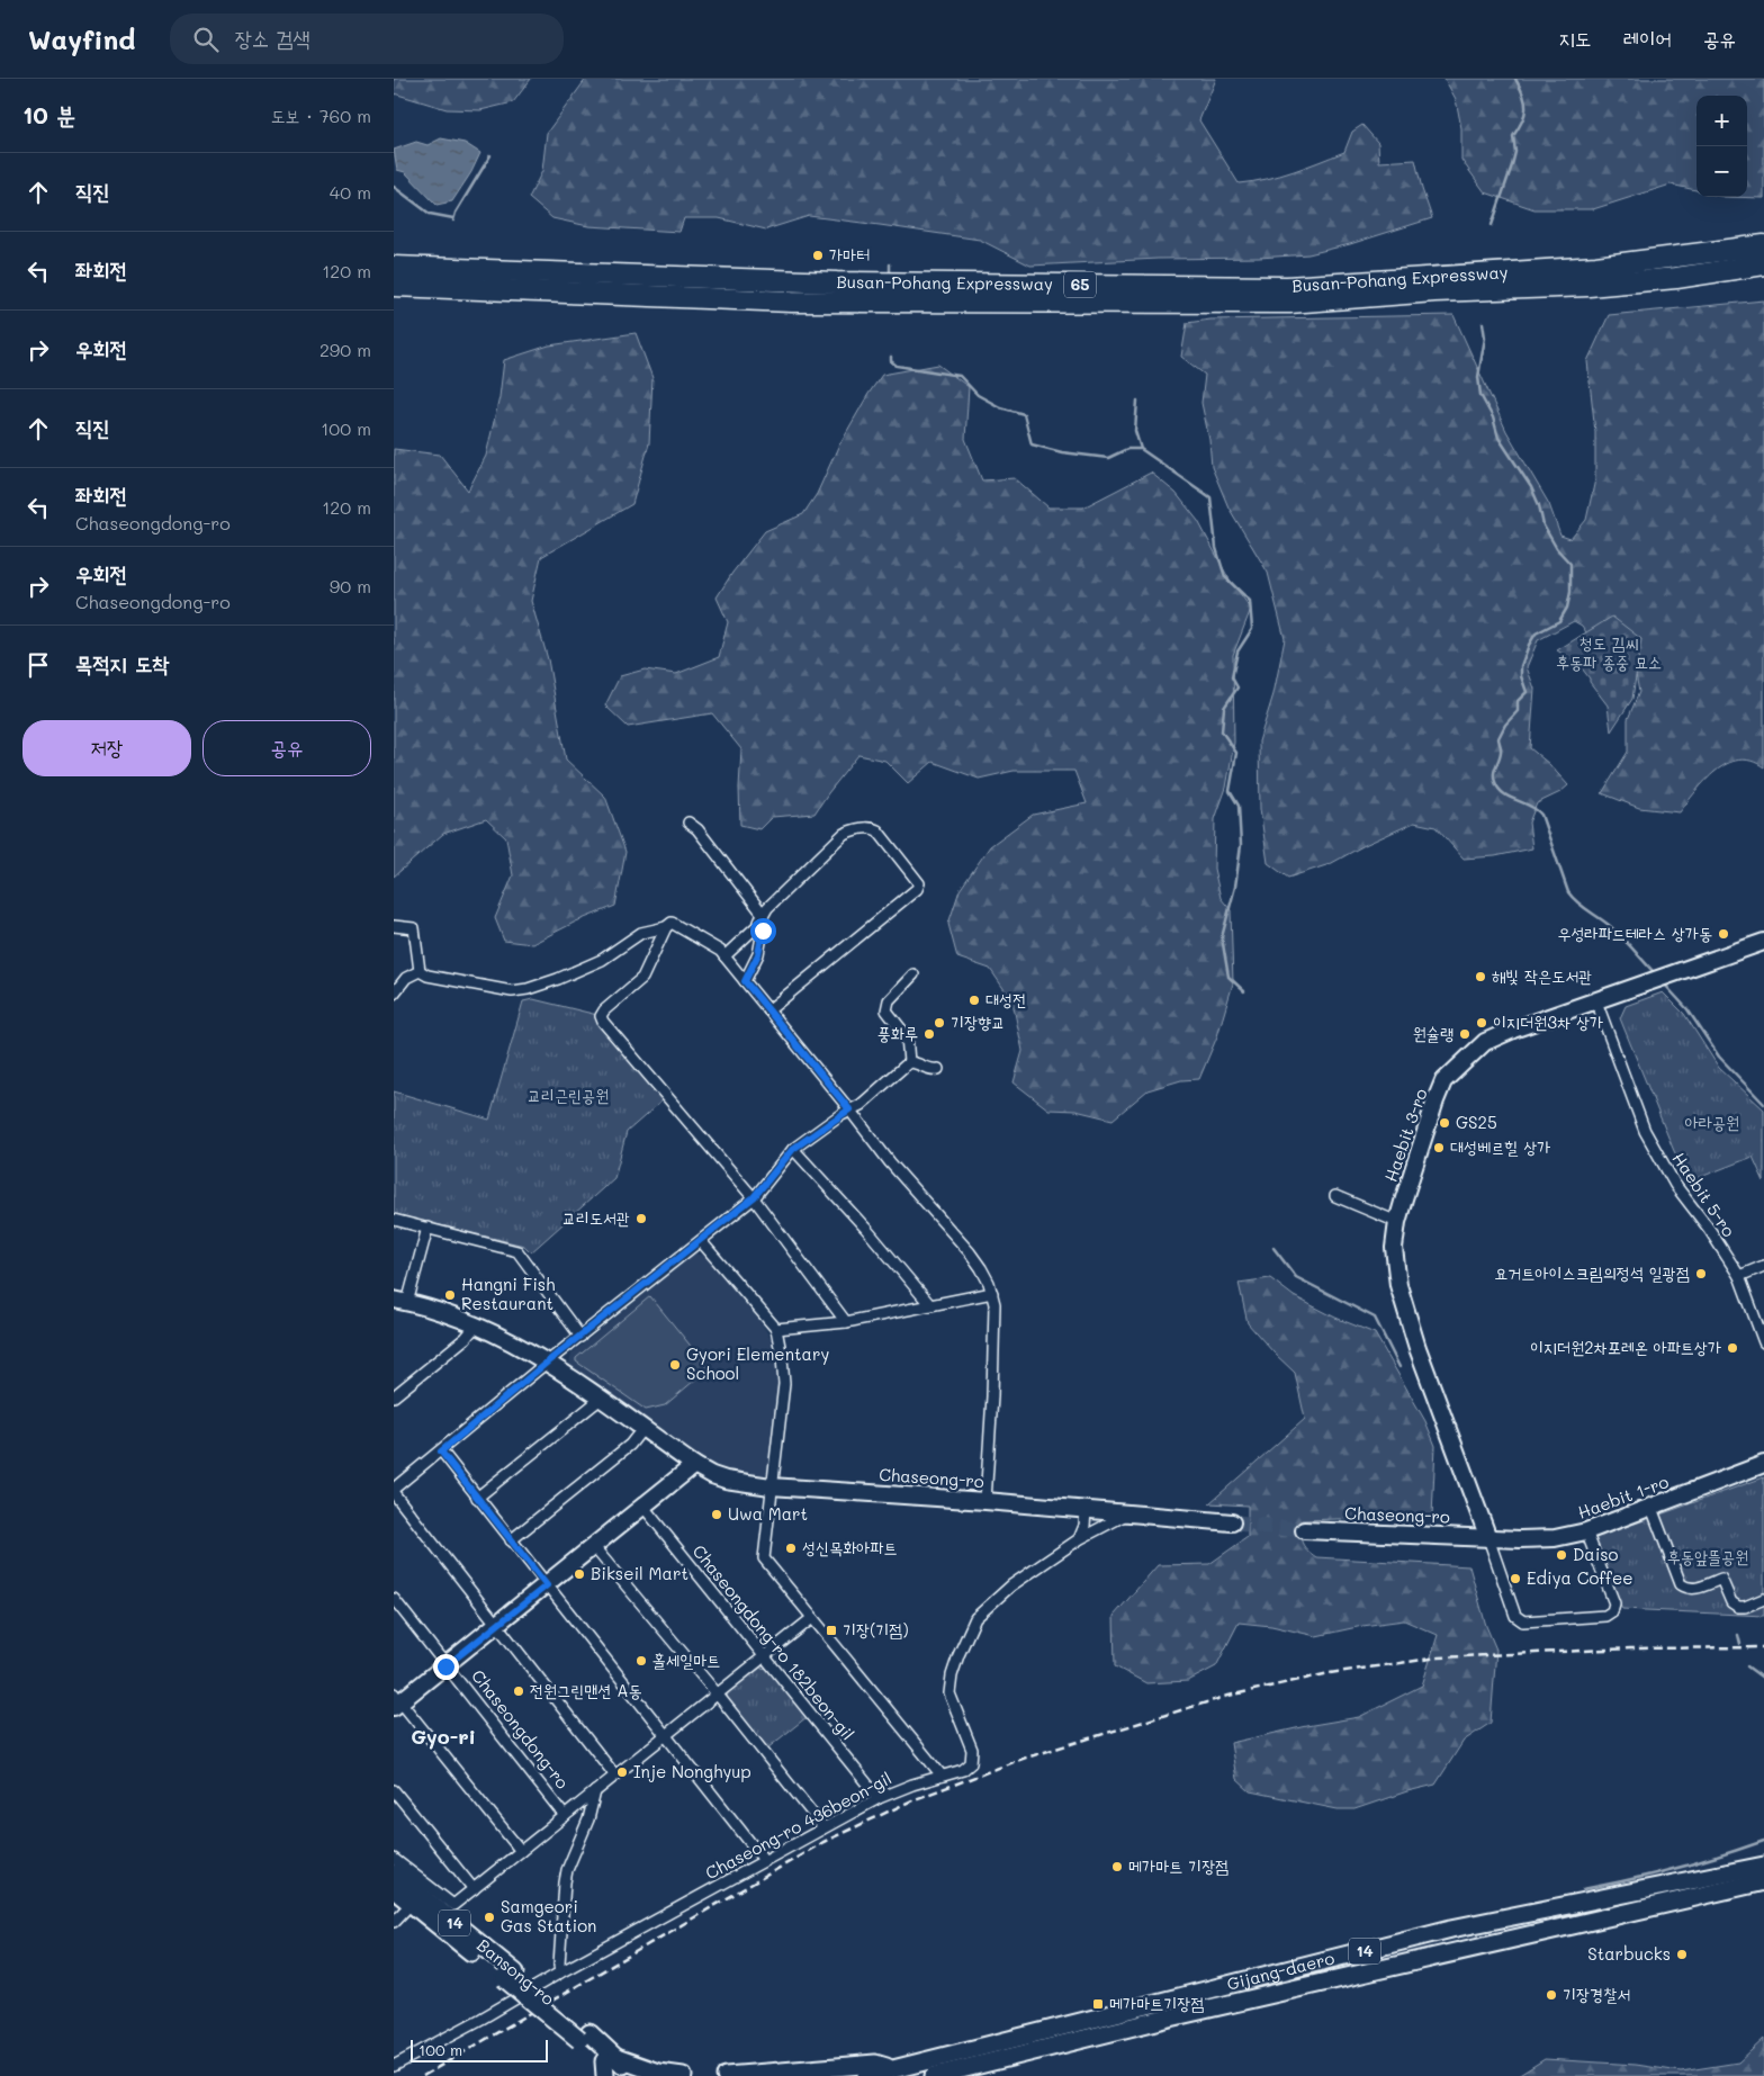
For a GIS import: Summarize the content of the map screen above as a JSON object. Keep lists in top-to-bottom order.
{
  "streets": {
    "highway": ["Busan-Pohang Expressway", "65"],
    "main road": ["14", "Bansong-ro", "Gijang-daero"],
    "street": [
      "Haebit 3-ro",
      "Haebit 5-ro",
      "Chaseong-ro",
      "Haebit 1-ro",
      "Chaseongdong-ro 182beon-gil",
      "Chaseongdong-ro",
      "Chaseong-ro 436beon-gil"
    ]
  },
  "crossings": [
    ["Haebit 3-ro", "Haebit 5-ro"],
    ["Haebit 3-ro", "Chaseong-ro"],
    ["Haebit 3-ro", "Haebit 1-ro"],
    ["Chaseong-ro", "Haebit 1-ro"],
    ["Chaseong-ro", "Chaseongdong-ro"],
    ["Chaseongdong-ro 182beon-gil", "Chaseongdong-ro"],
    ["Chaseongdong-ro 182beon-gil", "Chaseong-ro 436beon-gil"]
  ],
  "districts": ["Gyo-ri"],
  "parks": [
    "청도 김씨 후동파 종중 묘소",
    "교리근린공원",
    "아라공원",
    "후동앞뜰공원"
  ],
  "places": {
    "other": [
      "가마터",
      "우성라파드테라스 상가동",
      "해빛 작은도서관",
      "대성전",
      "기장향교",
      "이지더원3차 상가",
      "풍화루",
      "원슐랭",
      "GS25",
      "대성베르힐 상가",
      "교리도서관",
      "요거트아이스크림의정석 일광점",
      "Hangni Fish Restaurant",
      "이지더원2차포레온 아파트상가",
      "Gyori Elementary School",
      "Uwa Mart",
      "성신목화아파트",
      "Daiso",
      "Bikseil Mart",
      "Ediya Coffee",
      "홀세일마트",
      "전원그린맨션 A동",
      "Inje Nonghyup",
      "메가마트 기장점",
      "Samgeori Gas Station",
      "Starbucks",
      "기장경찰서"
    ],
    "transit": ["기장(기점)", "메가마트기장점"]
  },
  "scale_bar": "100 m",
  "page": {
    "header": "Wayfind",
    "search": "장소 검색",
    "nav": ["지도", "레이어", "공유"],
    "heading": ["10 분", "도보 · 760 m"],
    "map_buttons": ["+", "−"],
    "list": [
      ["직진", "40 m"],
      ["좌회전", "120 m"],
      ["우회전", "290 m"],
      ["직진", "100 m"],
      ["좌회전", "Chaseongdong-ro", "120 m"],
      ["우회전", "Chaseongdong-ro", "90 m"],
      "목적지 도착"
    ],
    "buttons": ["저장", "공유"],
    "scale": "100 m"
  }
}
